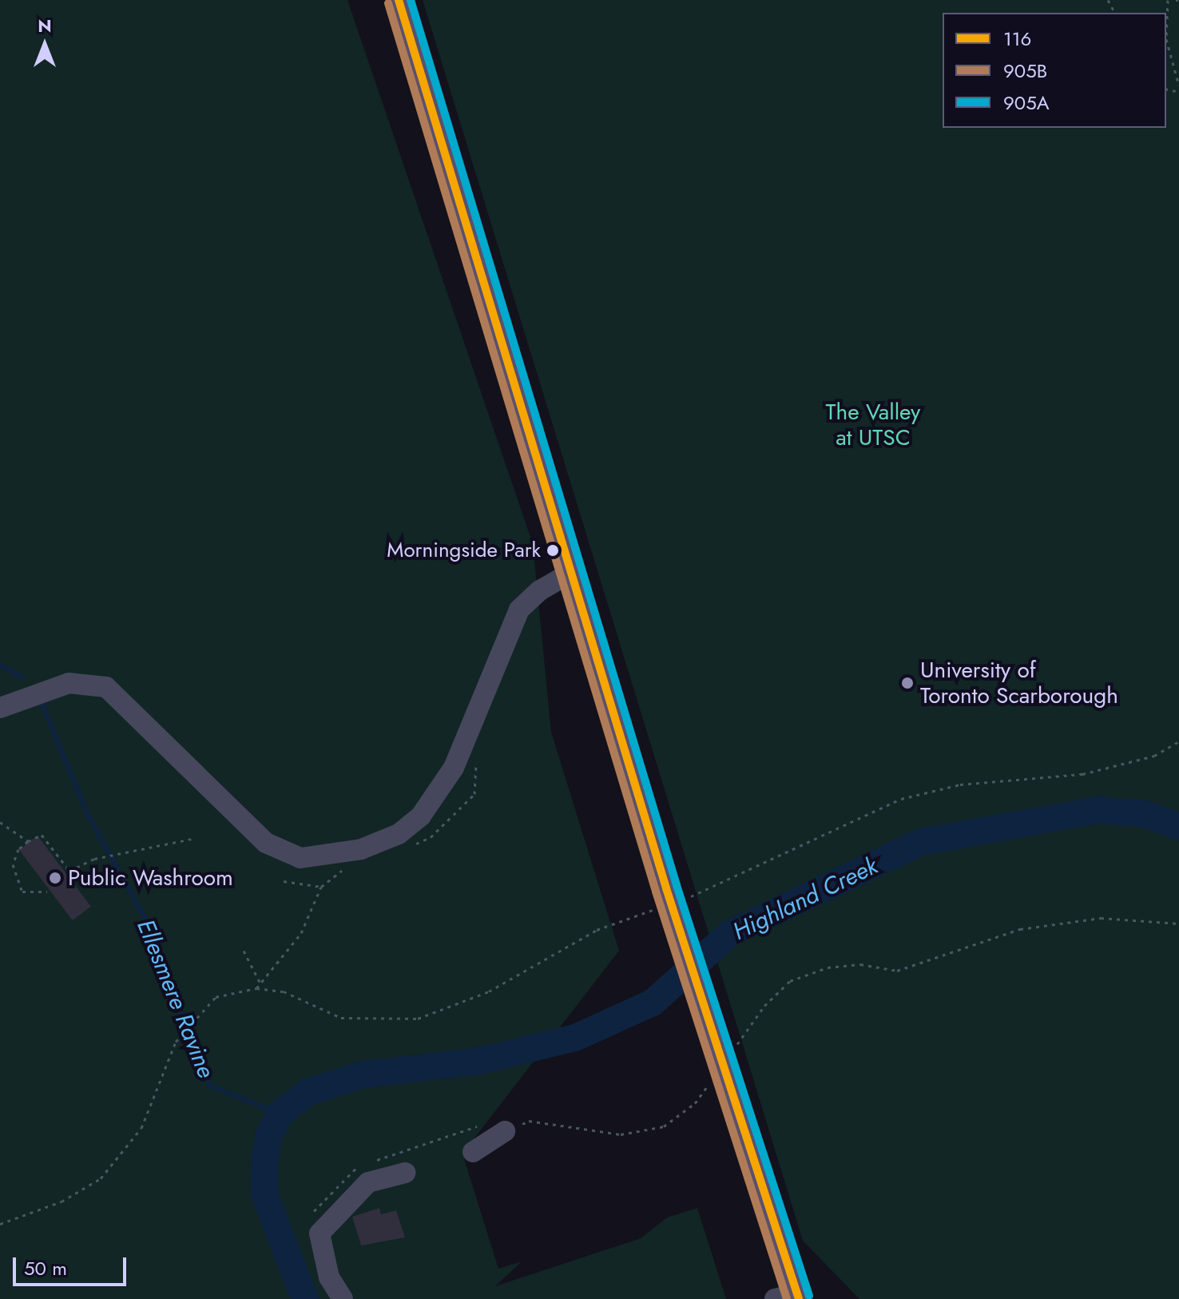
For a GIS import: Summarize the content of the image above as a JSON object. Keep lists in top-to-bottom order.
{
  "water": ["Highland Creek", "Ellesmere Ravine"],
  "parks": ["The Valley at UTSC"],
  "places": ["Morningside Park", "University of Toronto Scarborough", "Public Washroom"],
  "lines": ["transit line 116", "transit line 905A", "transit line 905B"],
  "legend": ["116", "905B", "905A"],
  "scale_bar": "50 m",
  "north": "top"
}
